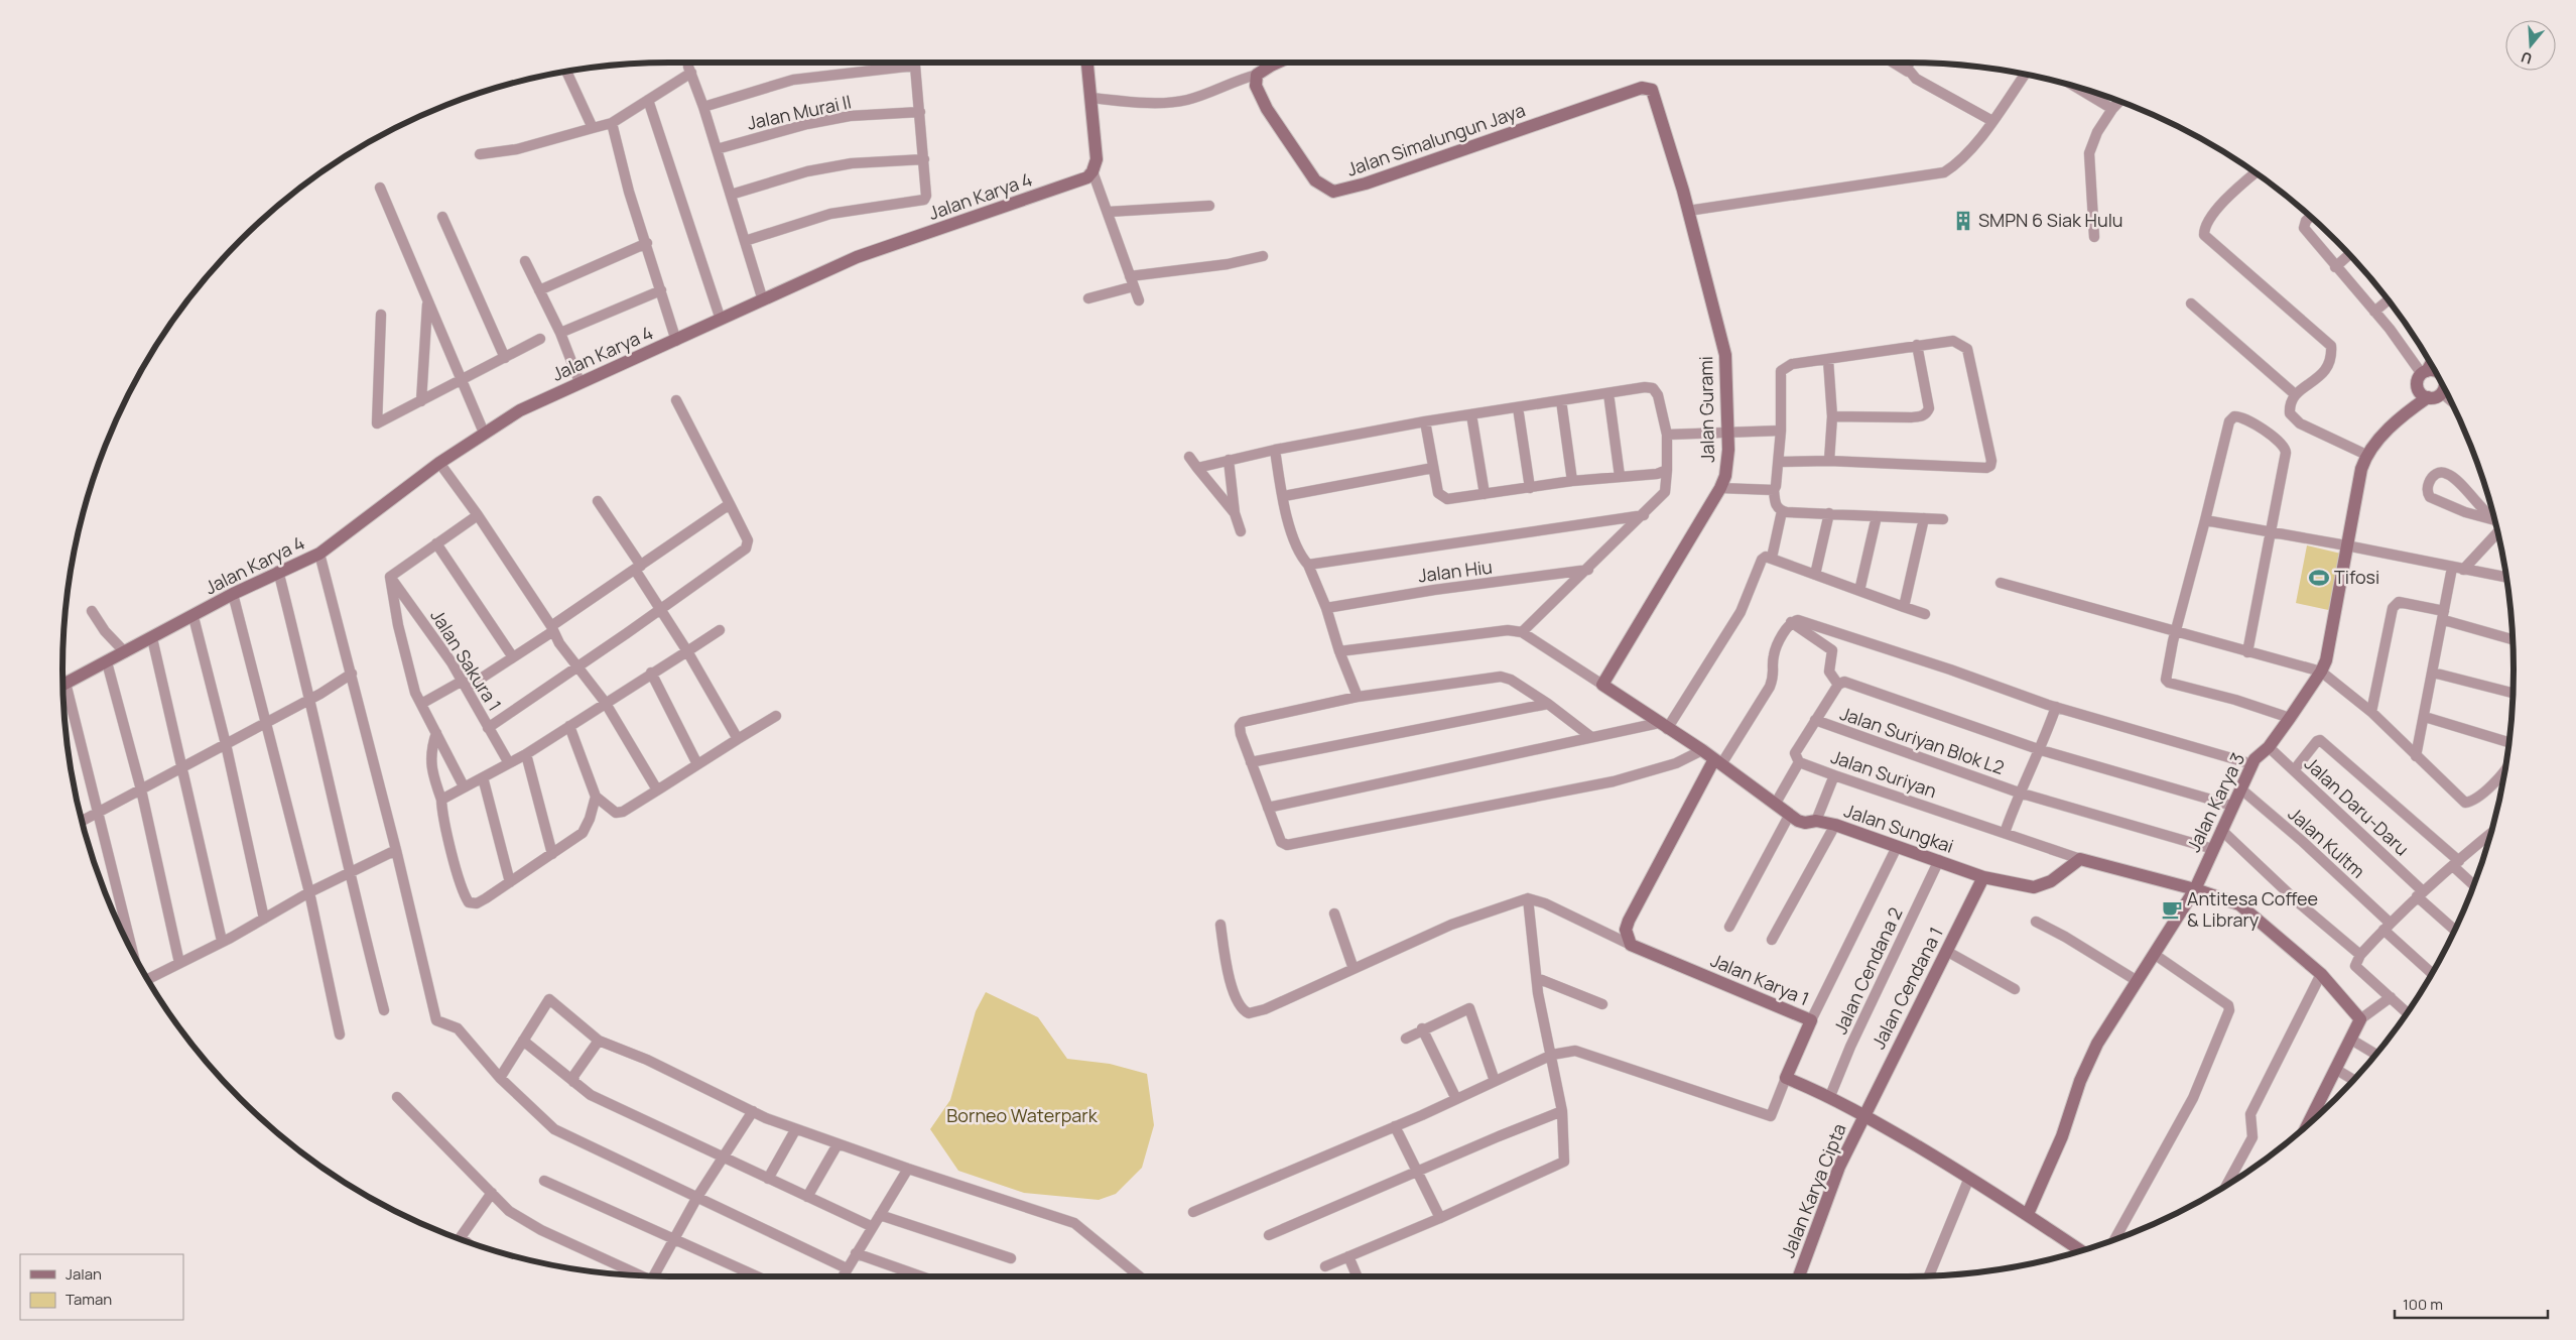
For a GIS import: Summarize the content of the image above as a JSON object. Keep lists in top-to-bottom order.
{
  "streets": {
    "street": [
      "Jalan Murai II",
      "Jalan Simalungun Jaya",
      "Jalan Karya 4",
      "Jalan Gurami",
      "Jalan Hiu",
      "Jalan Sakura 1",
      "Jalan Suriyan Blok L2",
      "Jalan Suriyan",
      "Jalan Karya 3",
      "Jalan Daru-Daru",
      "Jalan Sungkai",
      "Jalan Kultm",
      "Jalan Cendana 2",
      "Jalan Karya 1",
      "Jalan Cendana 1",
      "Jalan Karya Cipta"
    ]
  },
  "crossings": [
    ["Jalan Simalungun Jaya", "Jalan Gurami"],
    ["Jalan Suriyan Blok L2", "Jalan Karya 3"],
    ["Jalan Suriyan", "Jalan Sungkai"],
    ["Jalan Karya 3", "Jalan Daru-Daru"],
    ["Jalan Karya 3", "Jalan Kultm"],
    ["Jalan Sungkai", "Jalan Cendana 2"],
    ["Jalan Sungkai", "Jalan Cendana 1"],
    ["Jalan Cendana 1", "Jalan Karya Cipta"]
  ],
  "parks": ["Borneo Waterpark"],
  "places": {
    "building": ["SMPN 6 Siak Hulu"],
    "sports": ["Tifosi"],
    "cafe": ["Antitesa Coffee & Library"]
  },
  "legend": ["Jalan", "Taman"],
  "scale_bar": "100 m",
  "north": "bottom"
}
